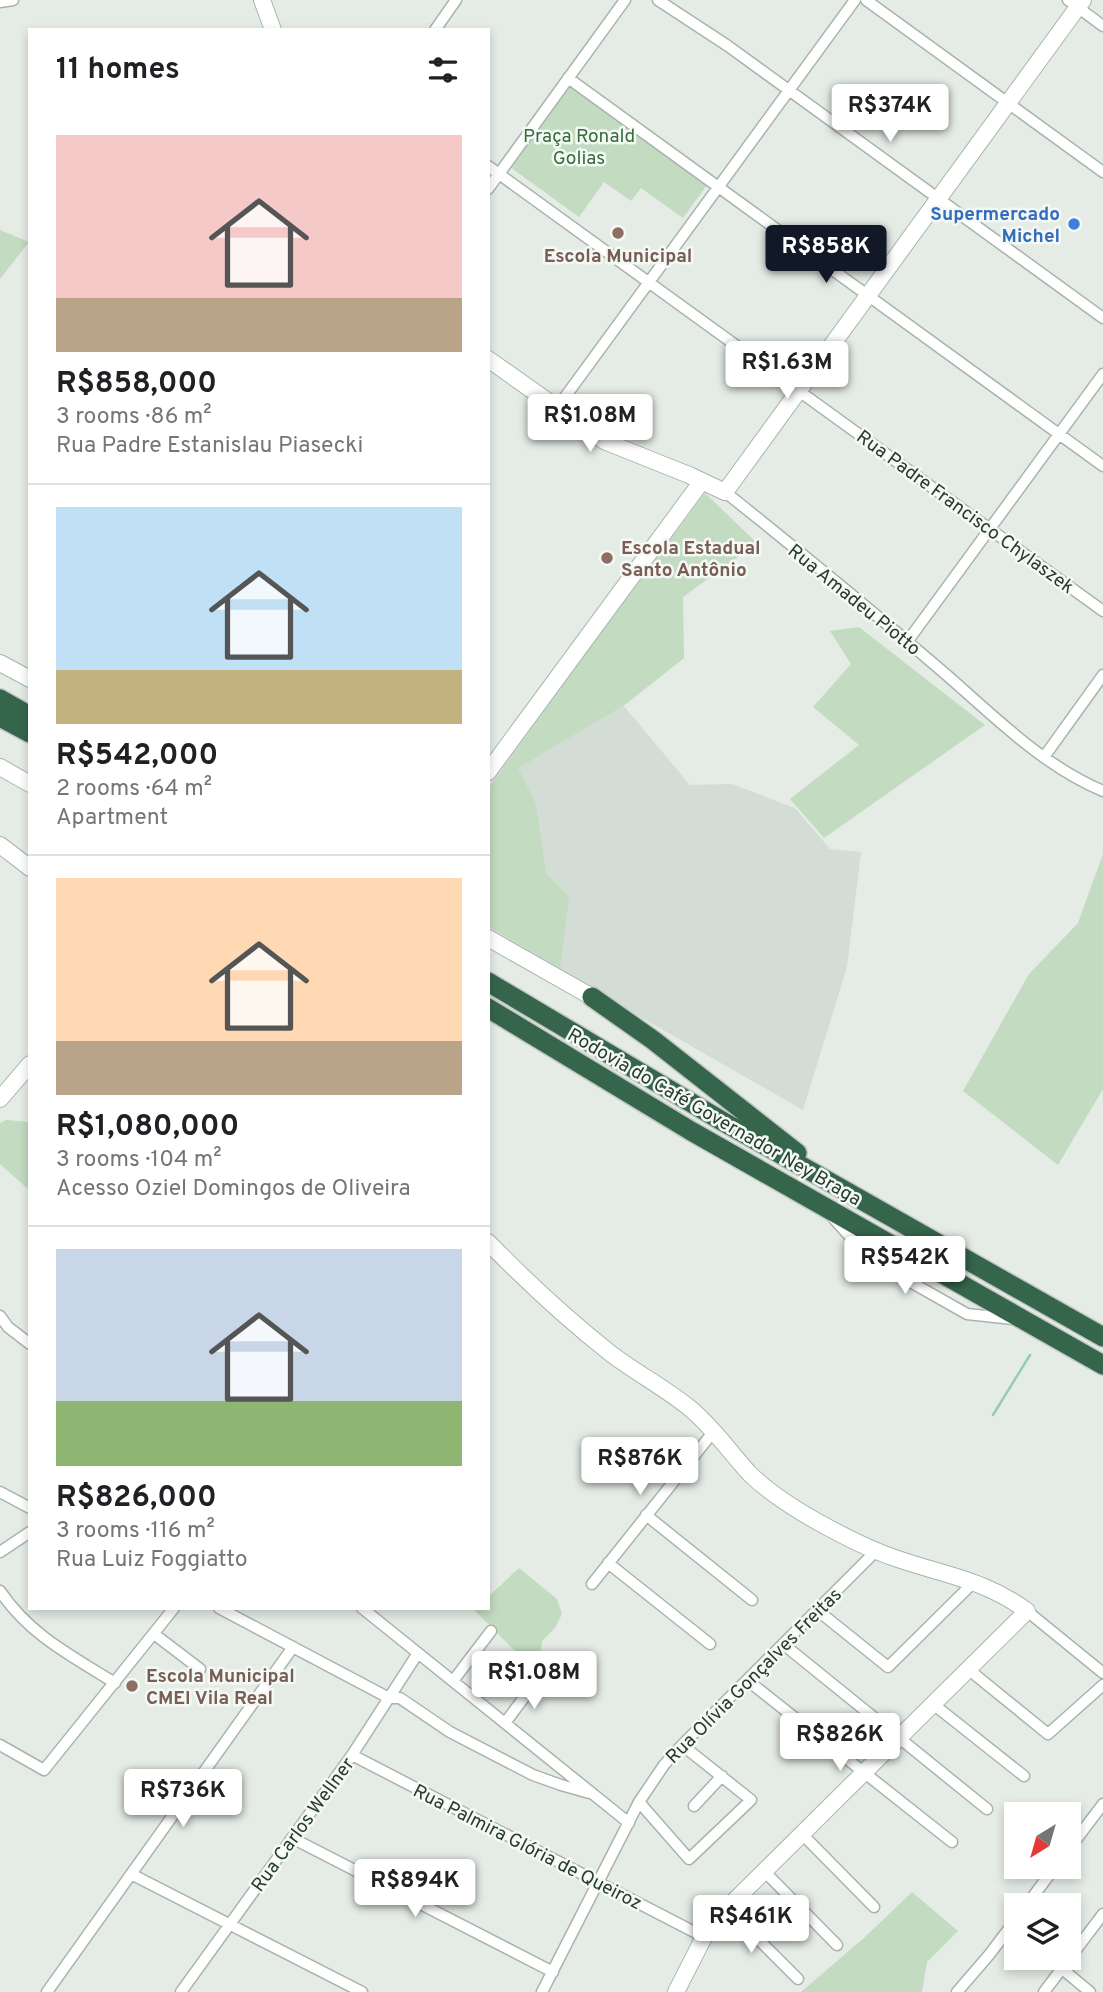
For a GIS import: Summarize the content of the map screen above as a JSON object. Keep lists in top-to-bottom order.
{
  "streets": {
    "highway": ["Rodovia do Café Governador Ney Braga"],
    "street": [
      "Rua Padre Francisco Chylaszek",
      "Rua Amadeu Piotto",
      "Rua Olívia Gonçalves Freitas",
      "Rua Carlos Wellner",
      "Rua Palmira Glória de Queiroz"
    ]
  },
  "crossings": [
    ["Rua Olívia Gonçalves Freitas", "Rua Palmira Glória de Queiroz"],
    ["Rua Carlos Wellner", "Rua Palmira Glória de Queiroz"]
  ],
  "parks": ["Praça Ronald Golias"],
  "places": [
    "Supermercado Michel",
    "Escola Municipal",
    "Escola Estadual Santo Antônio",
    "Escola Municipal CMEI Vila Real"
  ],
  "north": "bottom left",
  "page": {
    "heading": "11 homes",
    "price": [
      "R$374K",
      "R$858K",
      "R$1.63M",
      "R$1.08M",
      "R$542K",
      "R$876K",
      "R$1.08M",
      "R$826K",
      "R$736K",
      "R$894K",
      "R$461K"
    ],
    "list": [
      {
        "name": "R$858,000",
        "note": "3 rooms · 86 m² · Rua Padre Estanislau Piasecki"
      },
      {
        "name": "R$542,000",
        "note": "2 rooms · 64 m² · Apartment"
      },
      {
        "name": "R$1,080,000",
        "note": "3 rooms · 104 m² · Acesso Oziel Domingos de Oliveira"
      },
      {
        "name": "R$826,000",
        "note": "3 rooms · 116 m² · Rua Luiz Foggiatto"
      }
    ]
  }
}
